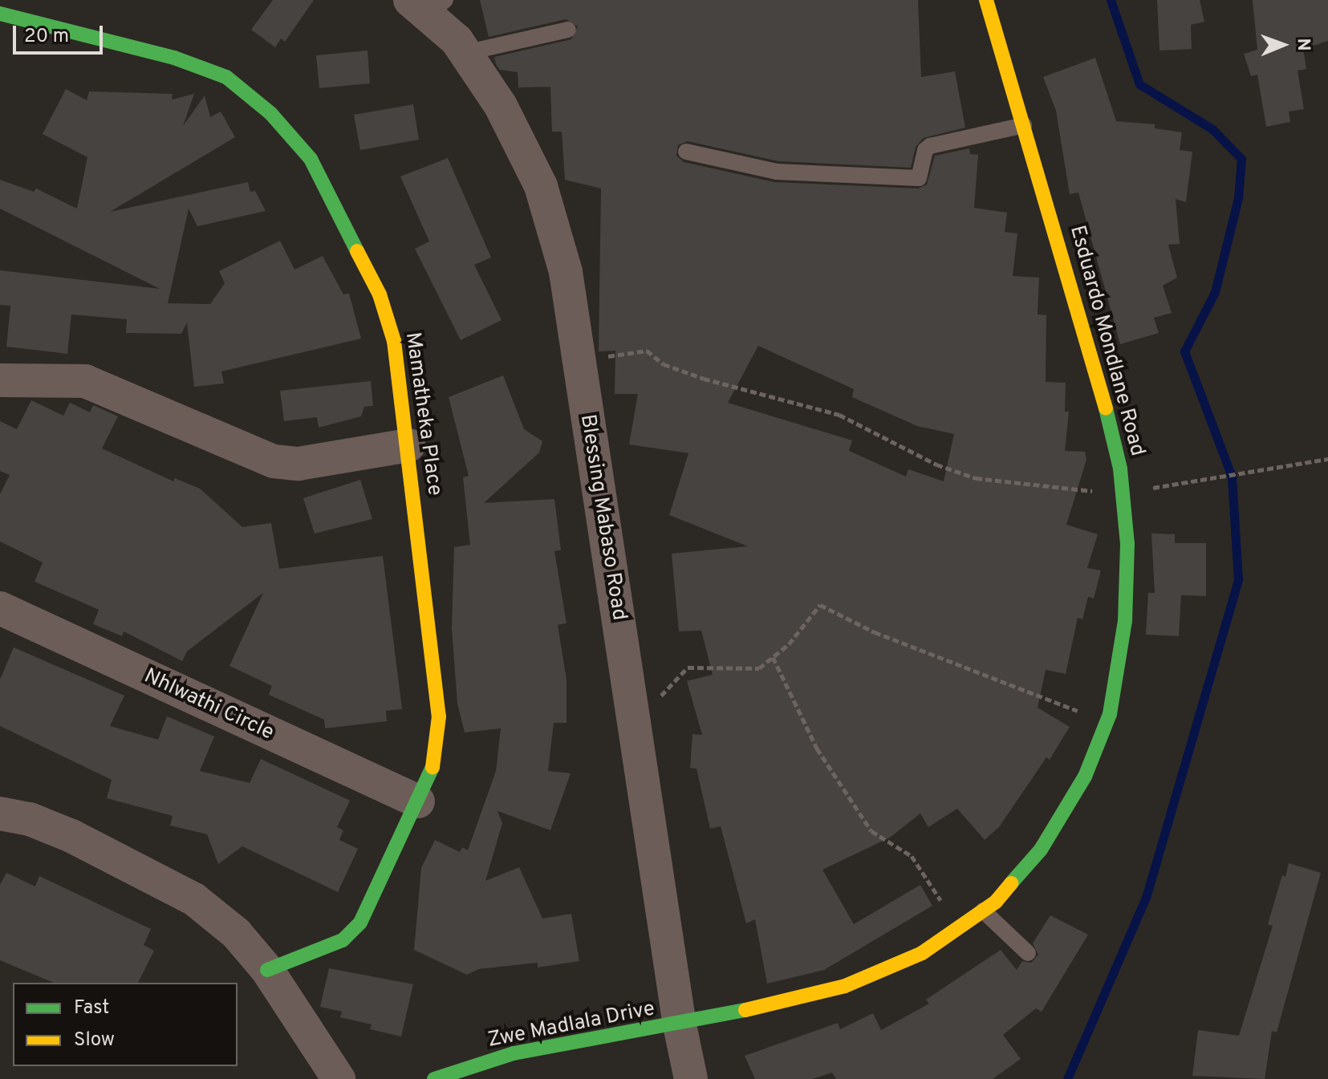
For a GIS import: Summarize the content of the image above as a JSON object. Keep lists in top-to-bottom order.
{
  "streets": {
    "street": [
      "Esduardo Mondlane Road",
      "Mamatheka Place",
      "Blessing Mabaso Road",
      "Nhlwathi Circle",
      "Zwe Madlala Drive"
    ]
  },
  "crossings": [
    ["Esduardo Mondlane Road", "Blessing Mabaso Road"],
    ["Esduardo Mondlane Road", "Zwe Madlala Drive"],
    ["Mamatheka Place", "Nhlwathi Circle"],
    ["Blessing Mabaso Road", "Zwe Madlala Drive"]
  ],
  "legend": ["Fast", "Slow"],
  "scale_bar": "20 m",
  "north": "right"
}
